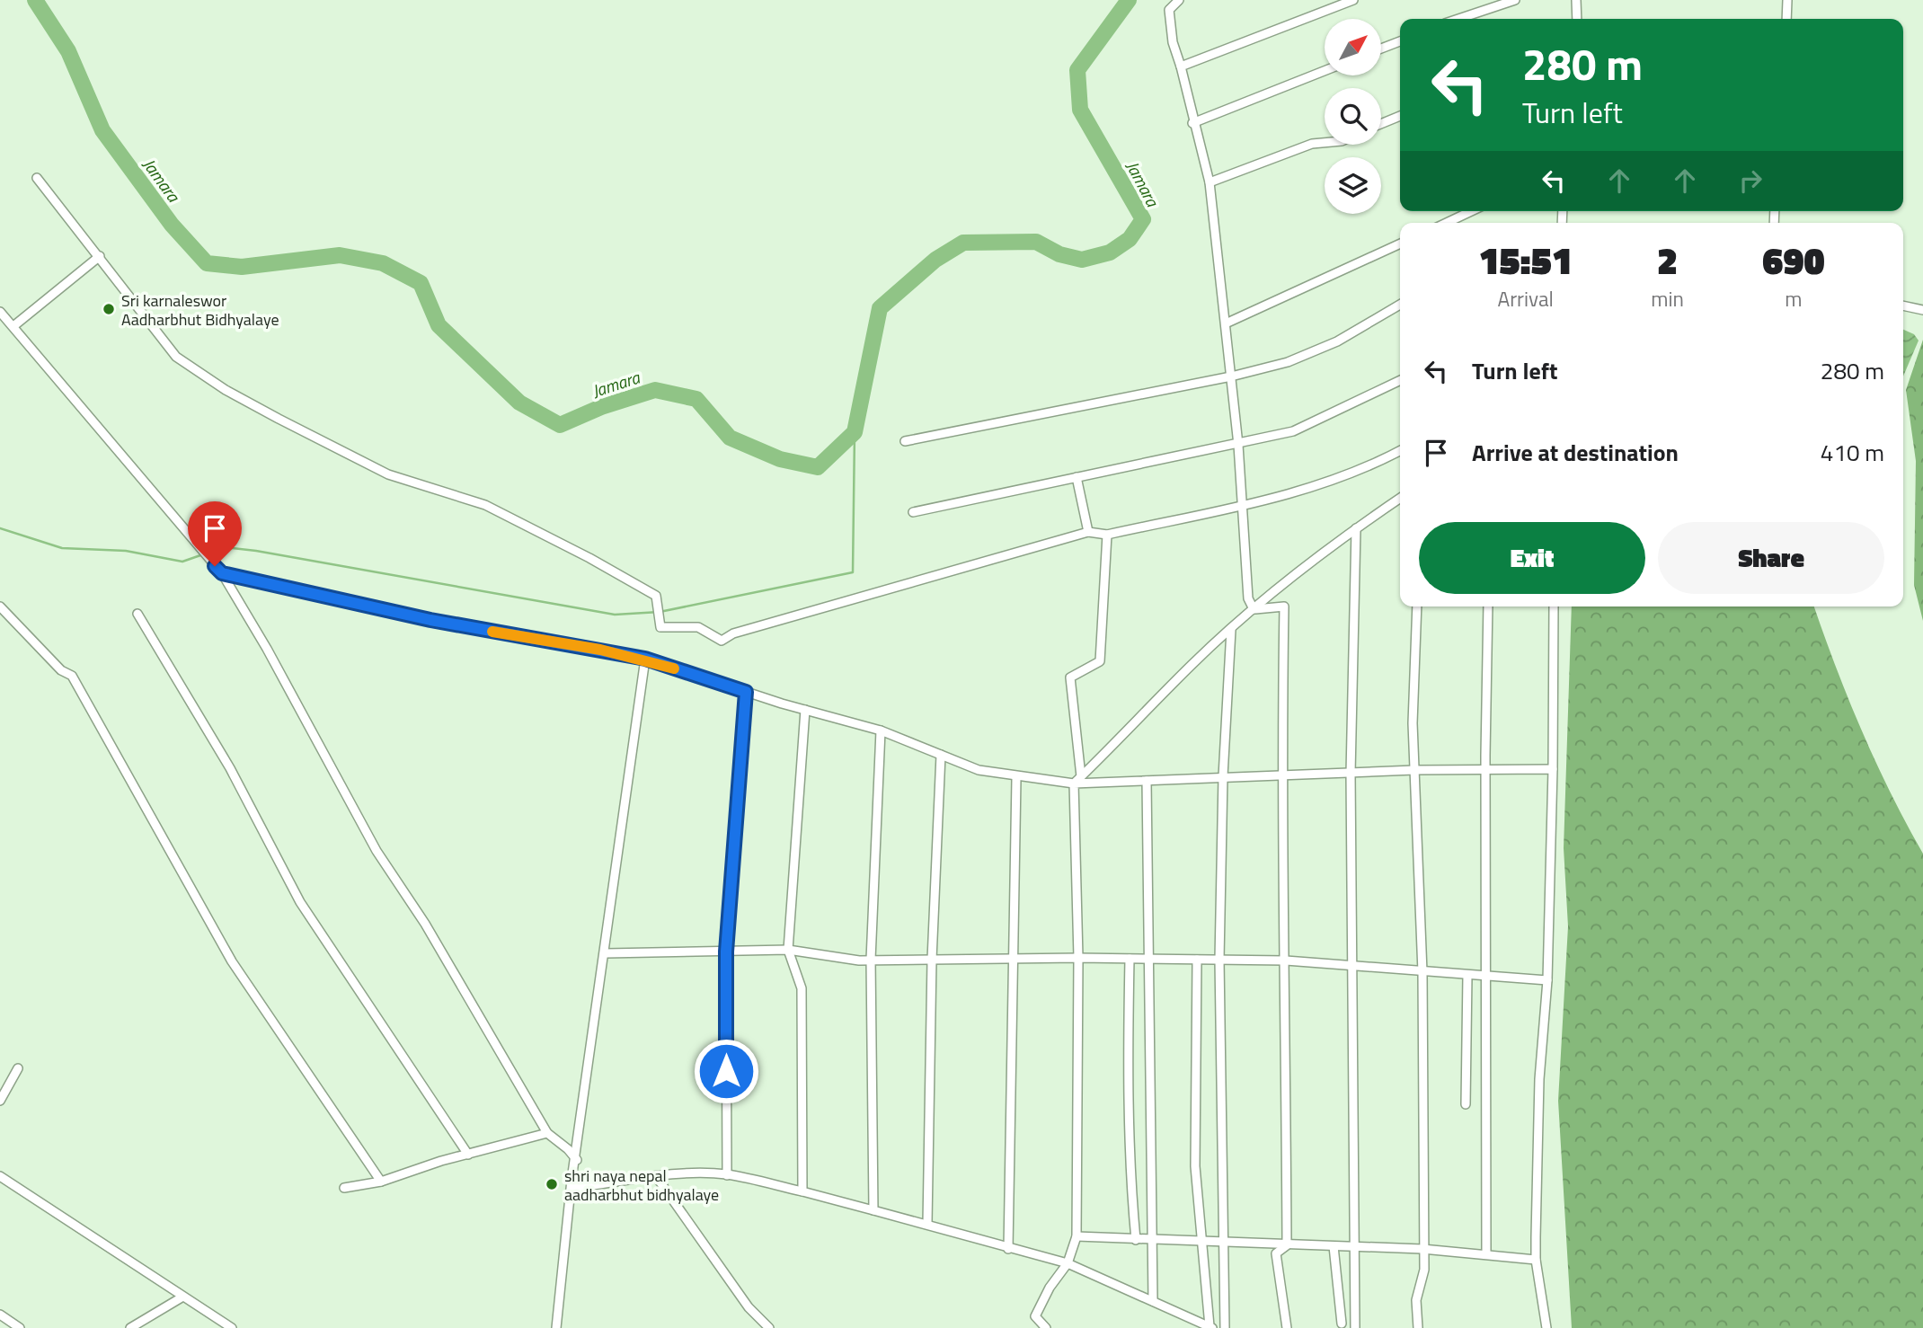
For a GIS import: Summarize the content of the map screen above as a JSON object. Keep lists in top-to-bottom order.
{
  "water": ["Jamara"],
  "places": ["Sri karnaleswor Aadharbhut Bidhyalaye", "shri naya nepal aadharbhut bidhyalaye"],
  "north": "top right",
  "page": {
    "turn": ["280 m", "Turn left"],
    "eta": [
      "15:51",
      "Arrival",
      "2",
      "min",
      "690",
      "m"
    ],
    "list": [
      {
        "name": "Turn left",
        "value": "280 m"
      },
      {
        "name": "Arrive at destination",
        "value": "410 m"
      }
    ],
    "buttons": ["Exit", "Share"]
  }
}
